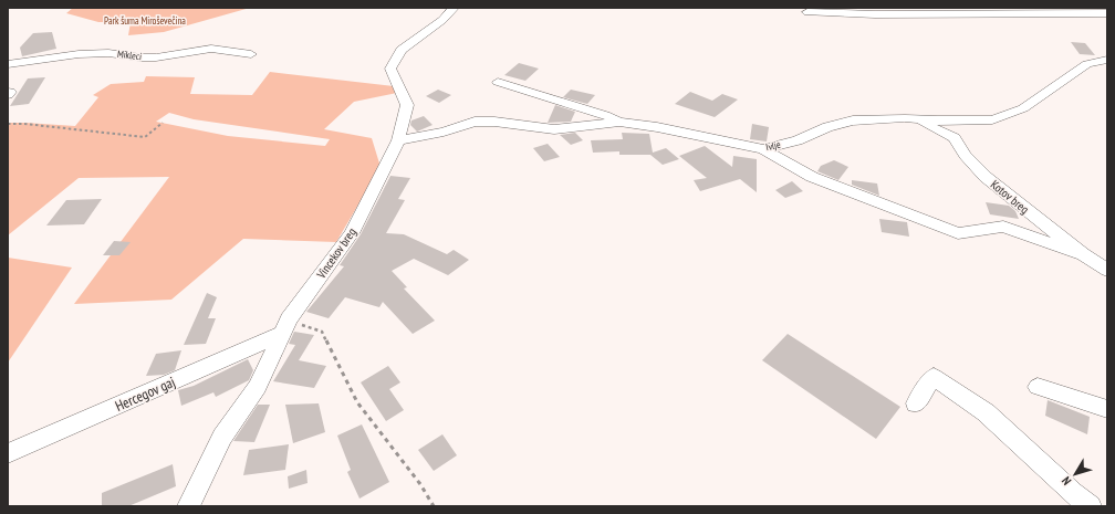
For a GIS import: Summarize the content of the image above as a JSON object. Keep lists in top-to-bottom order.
{
  "streets": {
    "street": [
      "Mikleci",
      "Ivlje",
      "Kotov breg",
      "Vincekov breg",
      "Hercegov gaj"
    ]
  },
  "crossings": [
    ["Ivlje", "Kotov breg"],
    ["Ivlje", "Vincekov breg"],
    ["Vincekov breg", "Hercegov gaj"]
  ],
  "parks": ["Park šuma Miroševečina"],
  "north": "bottom left"
}
